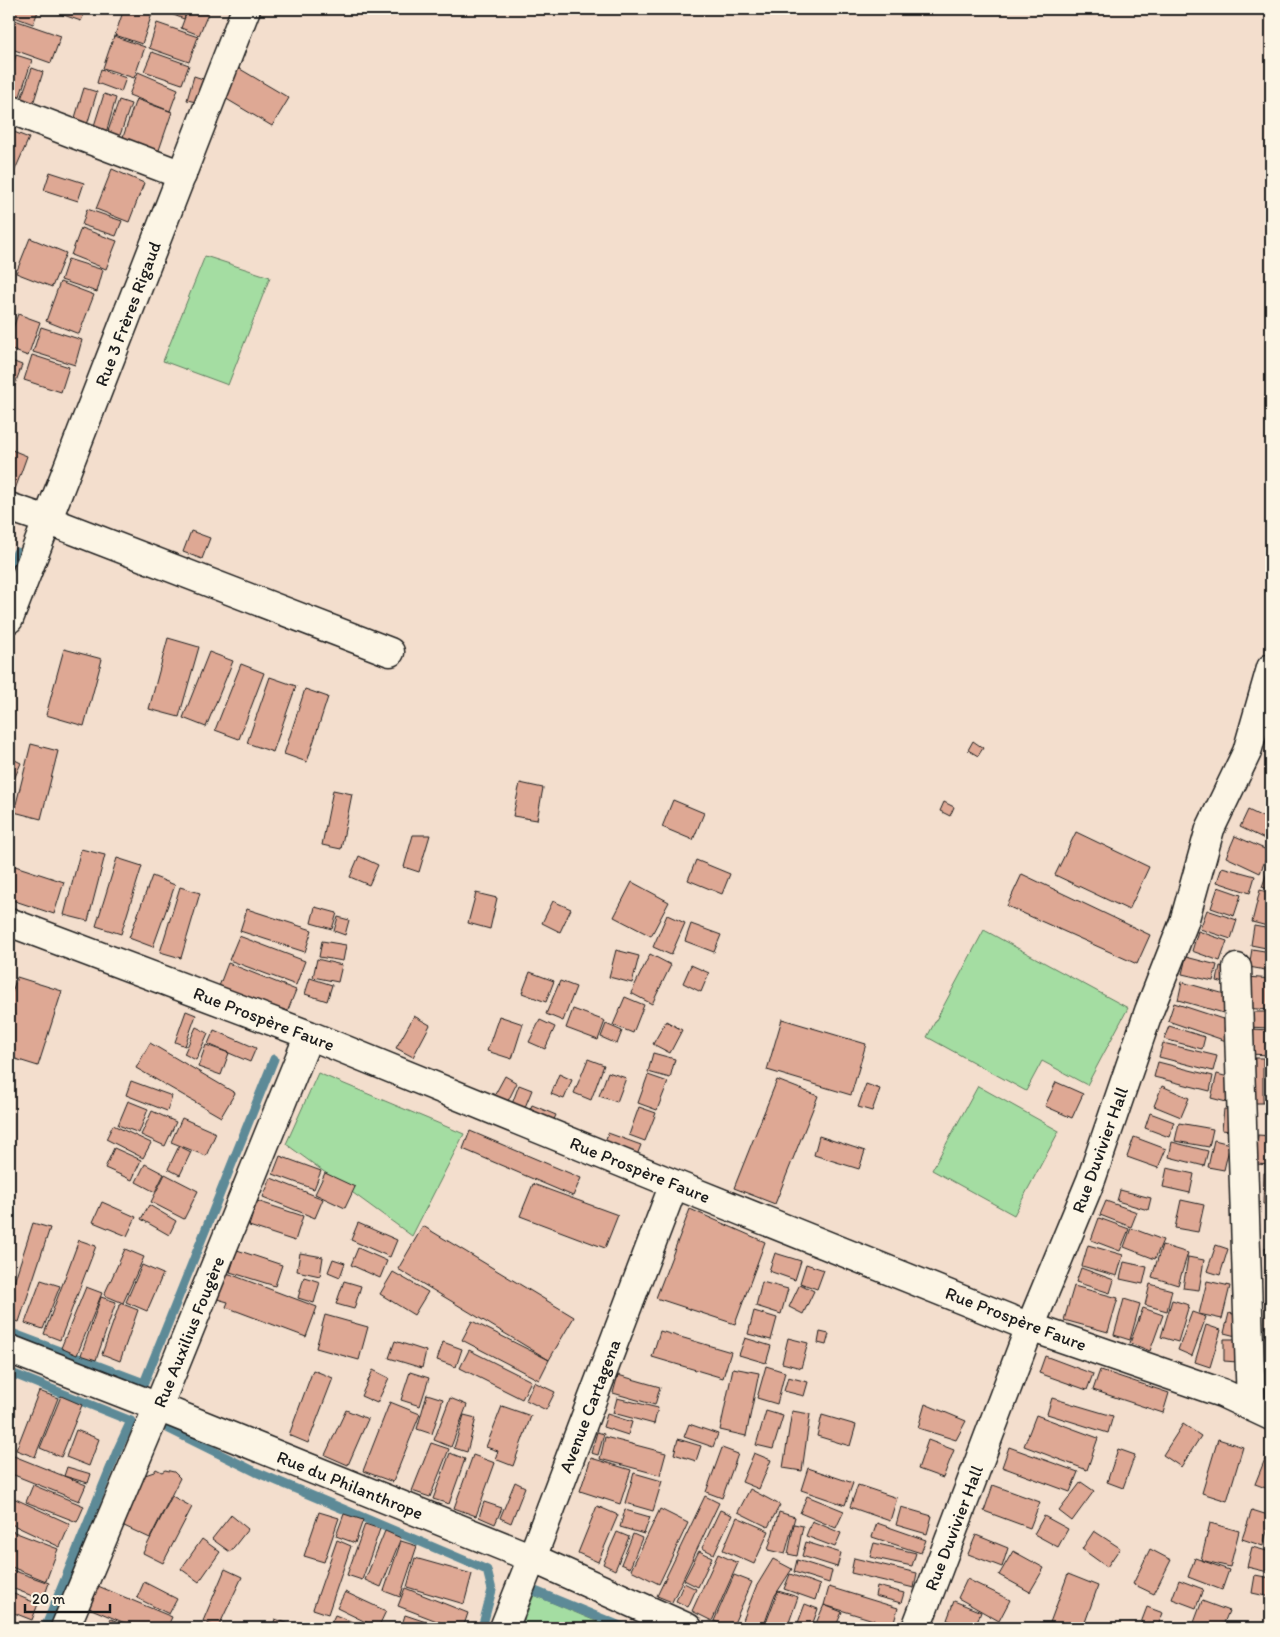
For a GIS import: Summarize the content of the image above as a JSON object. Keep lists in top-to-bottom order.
{
  "streets": {
    "street": [
      "Rue 3 Frères Rigaud",
      "Rue Prospère Faure",
      "Rue Duvivier Hall",
      "Rue Auxilius Fougère",
      "Avenue Cartagena",
      "Rue du Philanthrope"
    ]
  },
  "crossings": [
    ["Rue Prospère Faure", "Rue Duvivier Hall"],
    ["Rue Prospère Faure", "Rue Auxilius Fougère"],
    ["Rue Prospère Faure", "Avenue Cartagena"],
    ["Rue Auxilius Fougère", "Rue du Philanthrope"],
    ["Avenue Cartagena", "Rue du Philanthrope"]
  ],
  "scale_bar": "20 m"
}
